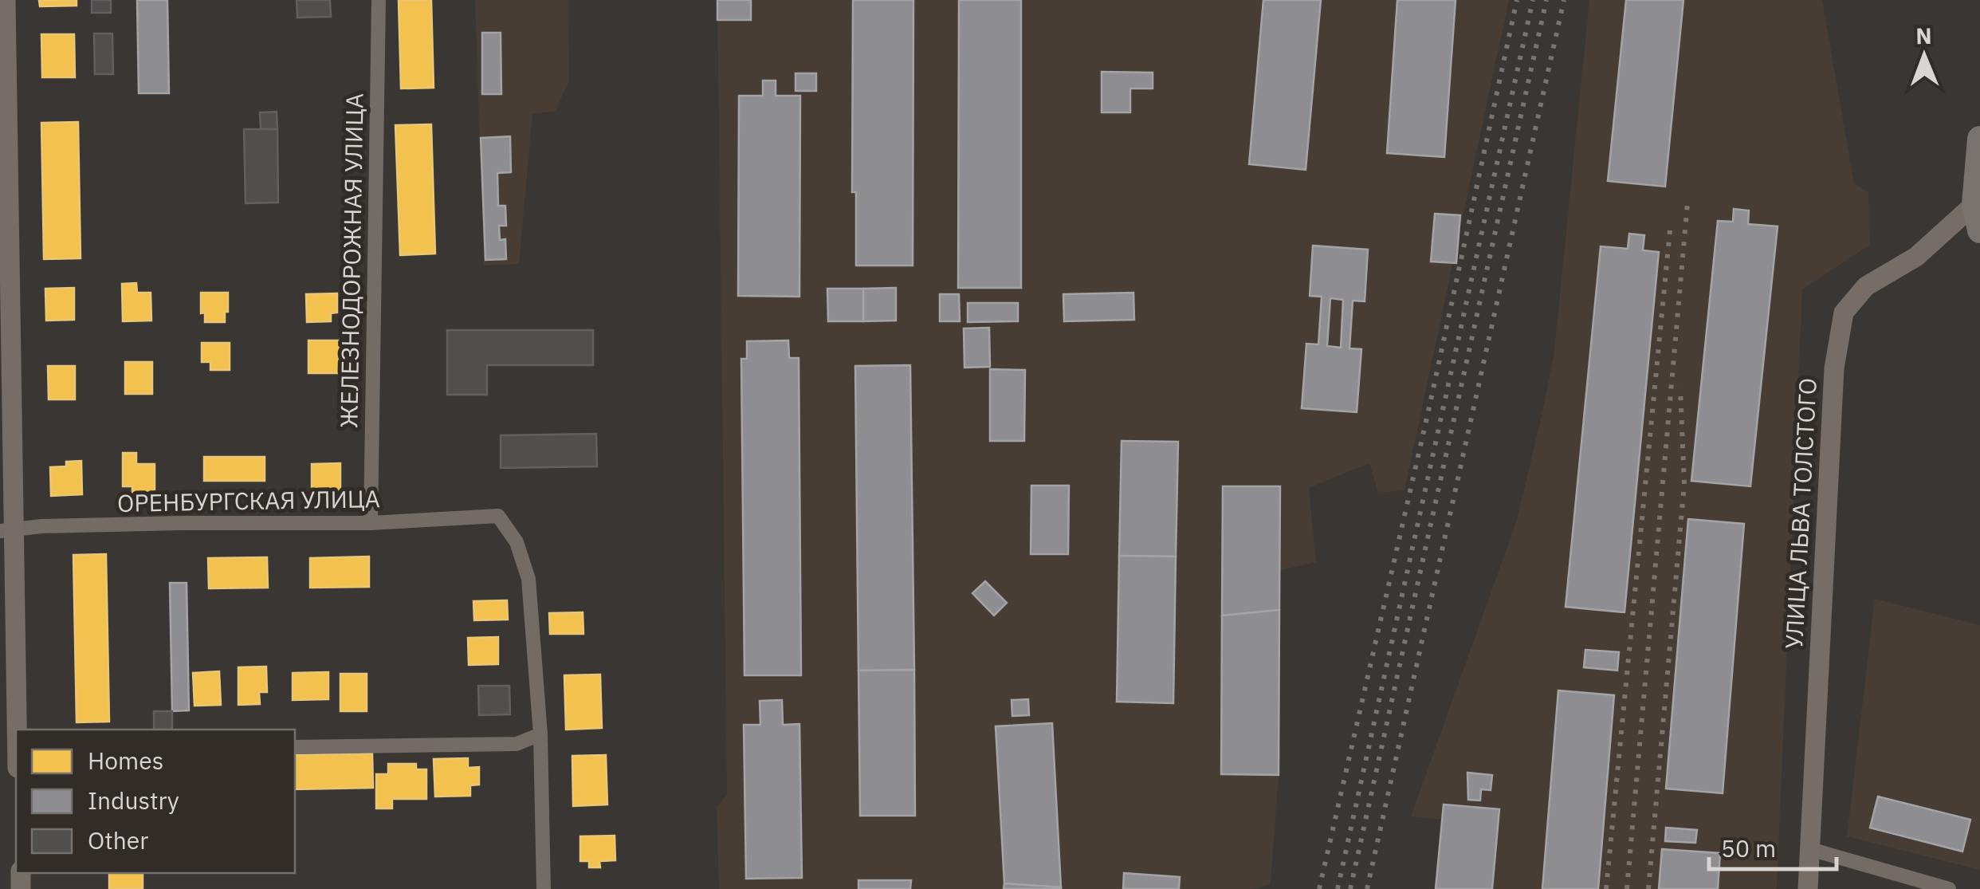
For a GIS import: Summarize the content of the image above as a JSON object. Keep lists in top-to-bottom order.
{
  "streets": {
    "main road": ["УЛИЦА ЛЬВА ТОЛСТОГО"],
    "street": ["ЖЕЛЕЗНОДОРОЖНАЯ УЛИЦА", "ОРЕНБУРГСКАЯ УЛИЦА"]
  },
  "crossings": [
    ["ЖЕЛЕЗНОДОРОЖНАЯ УЛИЦА", "ОРЕНБУРГСКАЯ УЛИЦА"]
  ],
  "legend": ["Homes", "Industry", "Other"],
  "scale_bar": "50 m",
  "north": "top"
}
